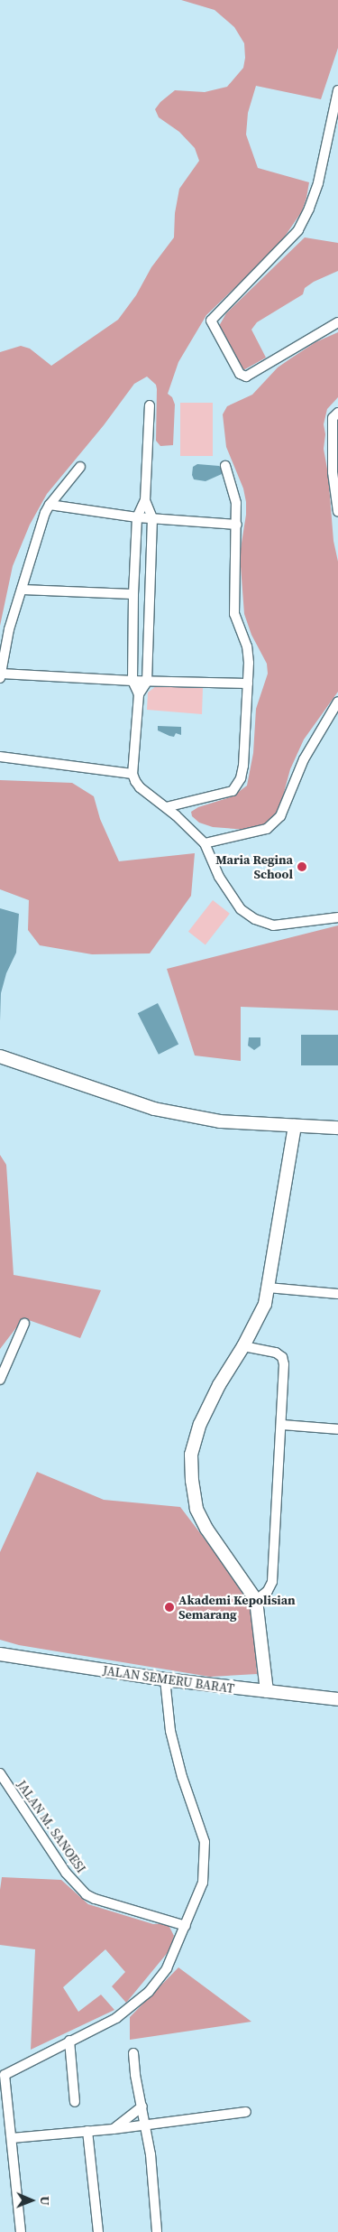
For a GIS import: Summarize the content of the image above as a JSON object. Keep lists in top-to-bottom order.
{
  "streets": {
    "street": ["JALAN SEMERU BARAT", "JALAN M. SANOESI"]
  },
  "places": ["Maria Regina School", "Akademi Kepolisian Semarang"],
  "north": "right"
}
